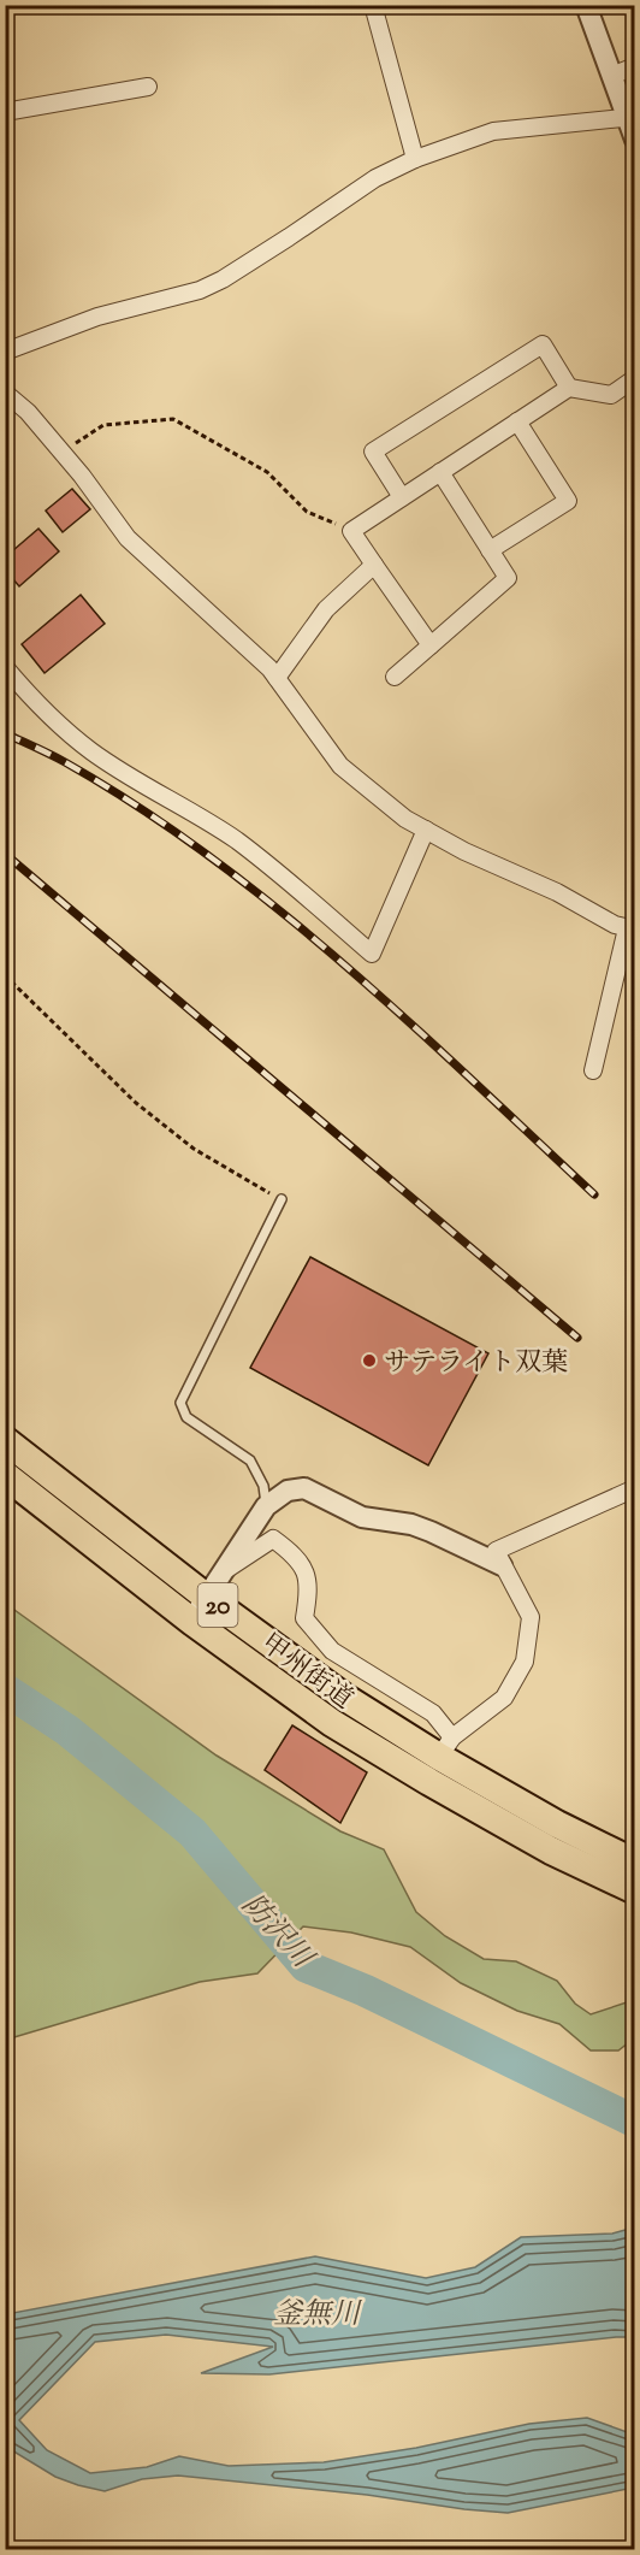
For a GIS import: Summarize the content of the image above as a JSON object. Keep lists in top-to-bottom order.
{
  "streets": {
    "highway": ["20", "甲州街道"]
  },
  "water": ["防沢川", "釜無川"],
  "places": ["サテライト双葉"]
}
